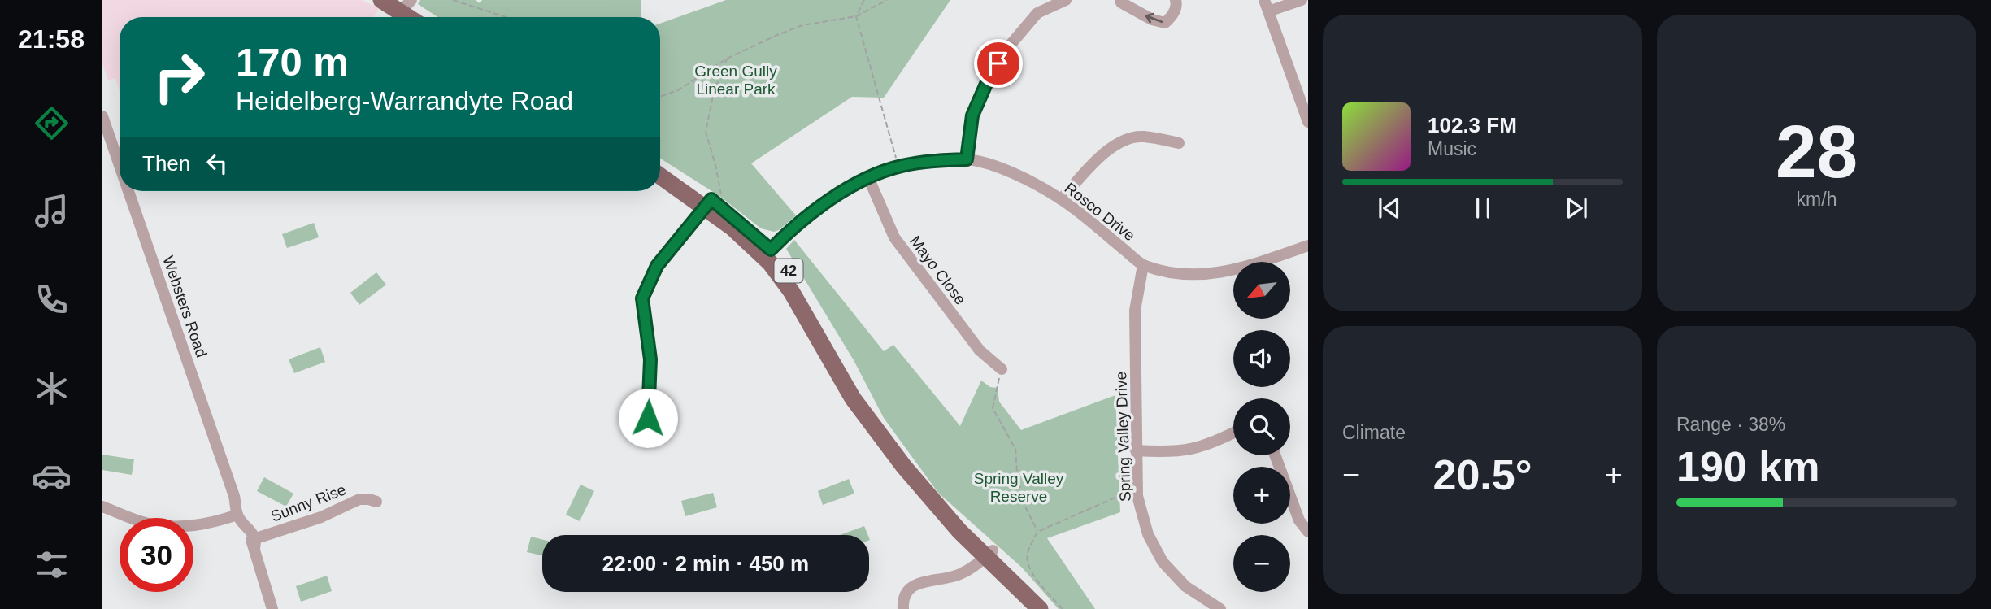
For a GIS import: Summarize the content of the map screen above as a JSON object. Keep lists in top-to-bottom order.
{
  "streets": {
    "main road": ["42"],
    "street": [
      "Rosco Drive",
      "Mayo Close",
      "Websters Road",
      "Spring Valley Drive",
      "Sunny Rise"
    ]
  },
  "crossings": [
    ["Rosco Drive", "Mayo Close"],
    ["Rosco Drive", "42"],
    ["Rosco Drive", "Spring Valley Drive"],
    ["Websters Road", "Sunny Rise"]
  ],
  "parks": ["Green Gully Linear Park", "Spring Valley Reserve"],
  "north": "bottom left",
  "page": {
    "tabs": "21:58",
    "tile": [
      ["28", "km/h"],
      "Climate",
      ["Range · 38%", "190 km"]
    ],
    "turn": ["170 m", "Heidelberg-Warrandyte Road"],
    "song": ["102.3 FM", "Music"],
    "then": "Then",
    "map_buttons": ["+", "−"],
    "heat": ["−", "20.5°", "+"],
    "limit": "30",
    "trip": "22:00 · 2 min · 450 m"
  }
}
